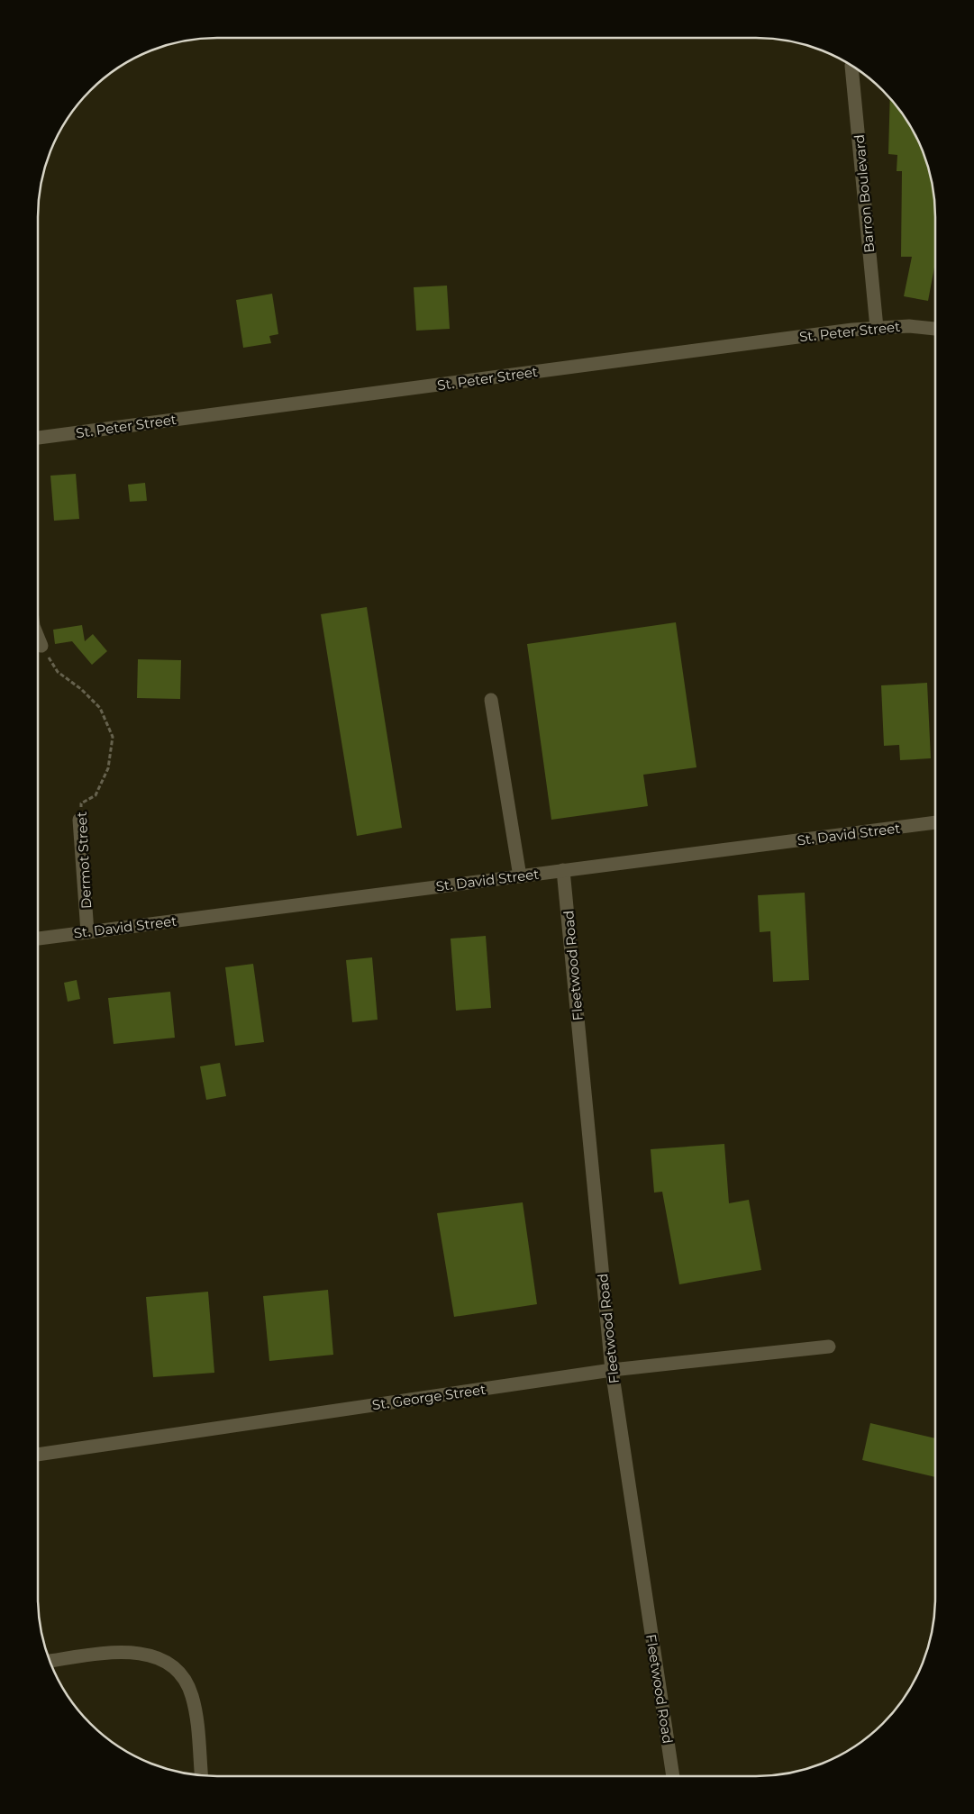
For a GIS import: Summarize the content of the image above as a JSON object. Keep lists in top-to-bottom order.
{
  "streets": {
    "street": [
      "Barron Boulevard",
      "St. Peter Street",
      "St. David Street",
      "Dermot Street",
      "Fleetwood Road",
      "St. George Street"
    ]
  },
  "crossings": [
    ["Barron Boulevard", "St. Peter Street"],
    ["St. David Street", "Dermot Street"],
    ["St. David Street", "Fleetwood Road"],
    ["Fleetwood Road", "St. George Street"]
  ]
}
